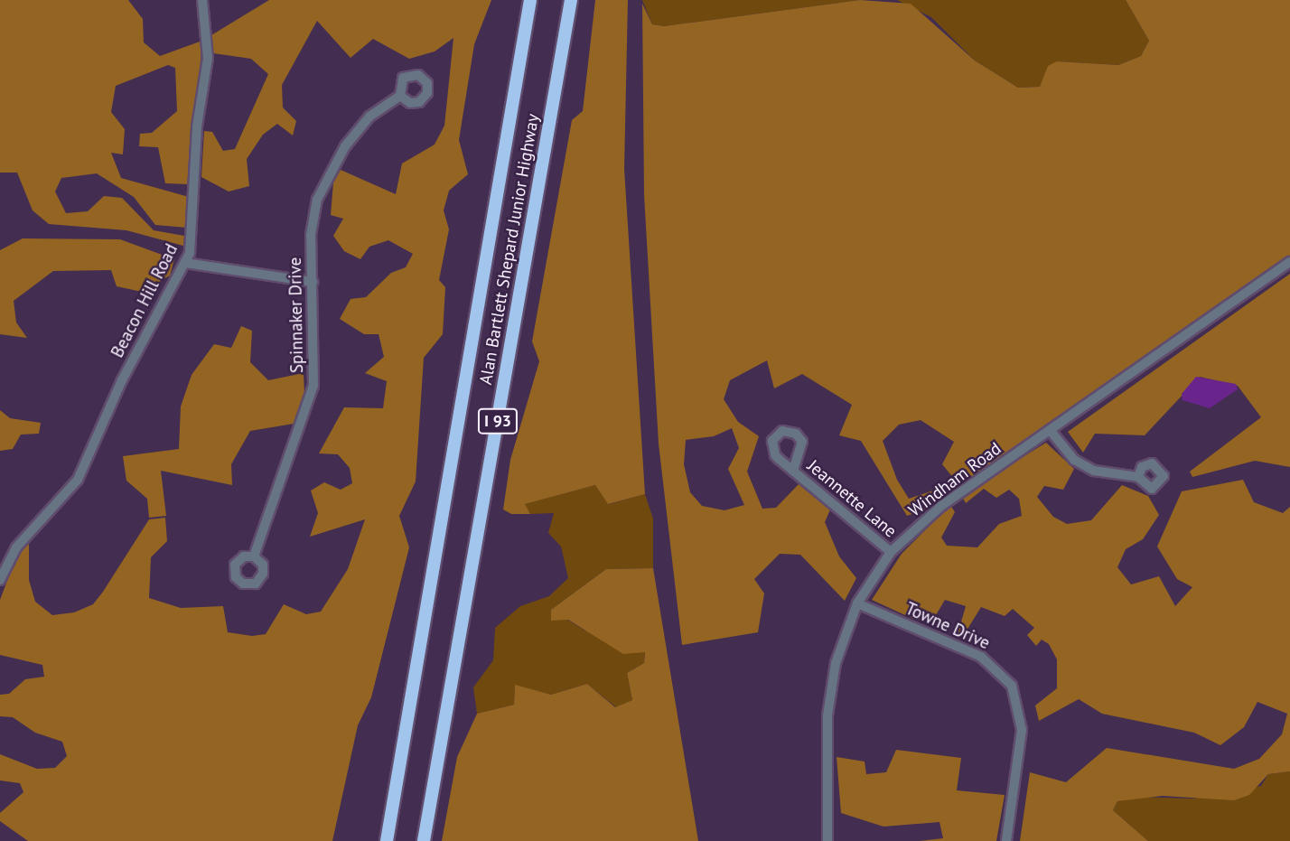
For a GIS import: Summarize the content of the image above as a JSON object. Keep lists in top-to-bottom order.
{
  "streets": {
    "highway": ["Alan Bartlett Shepard Junior Highway", "I 93"],
    "street": [
      "Beacon Hill Road",
      "Spinnaker Drive",
      "Windham Road",
      "Jeannette Lane",
      "Towne Drive"
    ]
  },
  "crossings": [
    ["Windham Road", "Jeannette Lane"],
    ["Windham Road", "Towne Drive"]
  ]
}
